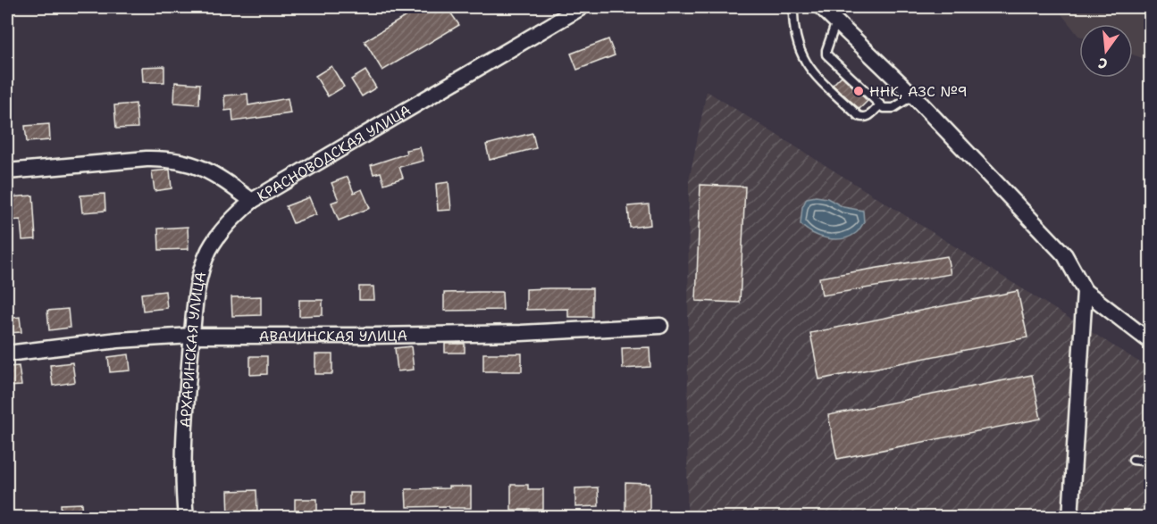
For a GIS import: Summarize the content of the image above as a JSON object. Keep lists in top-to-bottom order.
{
  "streets": {
    "street": ["КРАСНОВОДСКАЯ УЛИЦА", "АВАЧИНСКАЯ УЛИЦА", "АРХАРИНСКАЯ УЛИЦА"]
  },
  "crossings": [
    ["КРАСНОВОДСКАЯ УЛИЦА", "АРХАРИНСКАЯ УЛИЦА"],
    ["АВАЧИНСКАЯ УЛИЦА", "АРХАРИНСКАЯ УЛИЦА"]
  ],
  "places": ["ННК, АЗС №9"],
  "north": "bottom"
}
